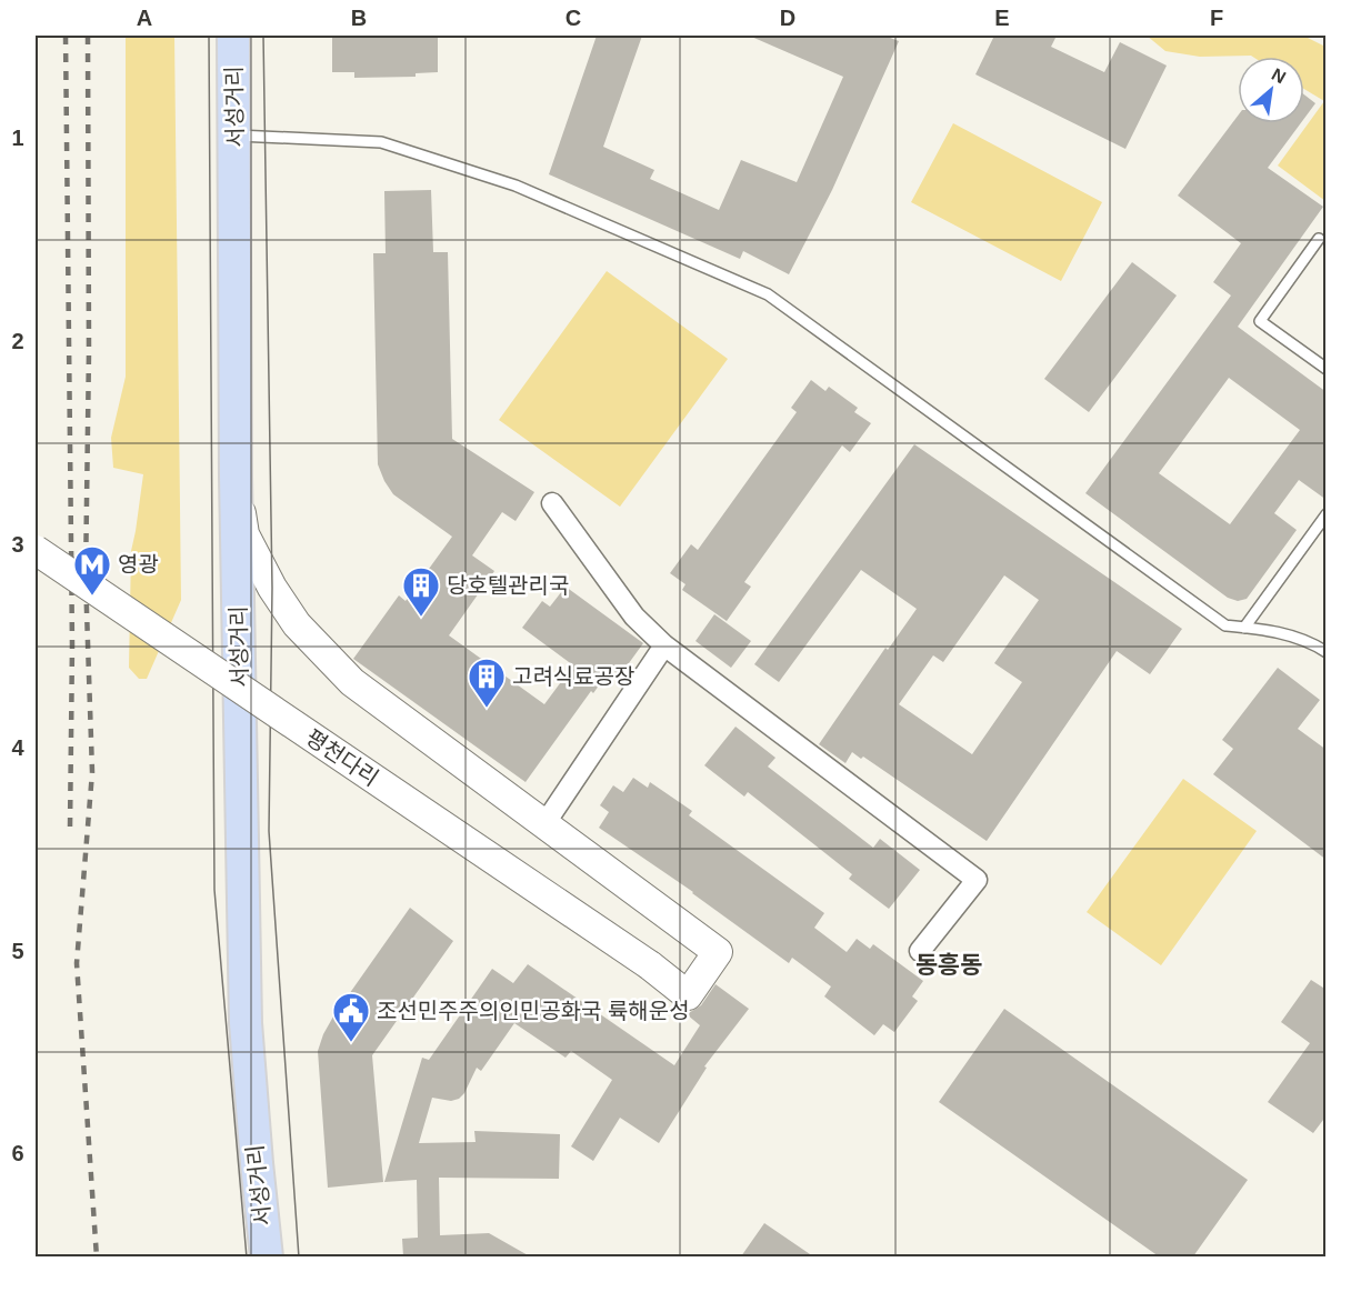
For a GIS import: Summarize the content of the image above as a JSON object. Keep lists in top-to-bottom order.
{
  "streets": {
    "main road": ["서성거리"],
    "street": ["평천다리"]
  },
  "districts": ["동흥동"],
  "places": {
    "metro station": ["영광"],
    "building": ["당호텔관리국", "고려식료공장"],
    "public building": ["조선민주주의인민공화국 륙해운성"]
  },
  "north": "top right",
  "grid": {
    "columns": [
      "A",
      "B",
      "C",
      "D",
      "E",
      "F"
    ],
    "rows": [
      "1",
      "2",
      "3",
      "4",
      "5",
      "6"
    ]
  }
}
